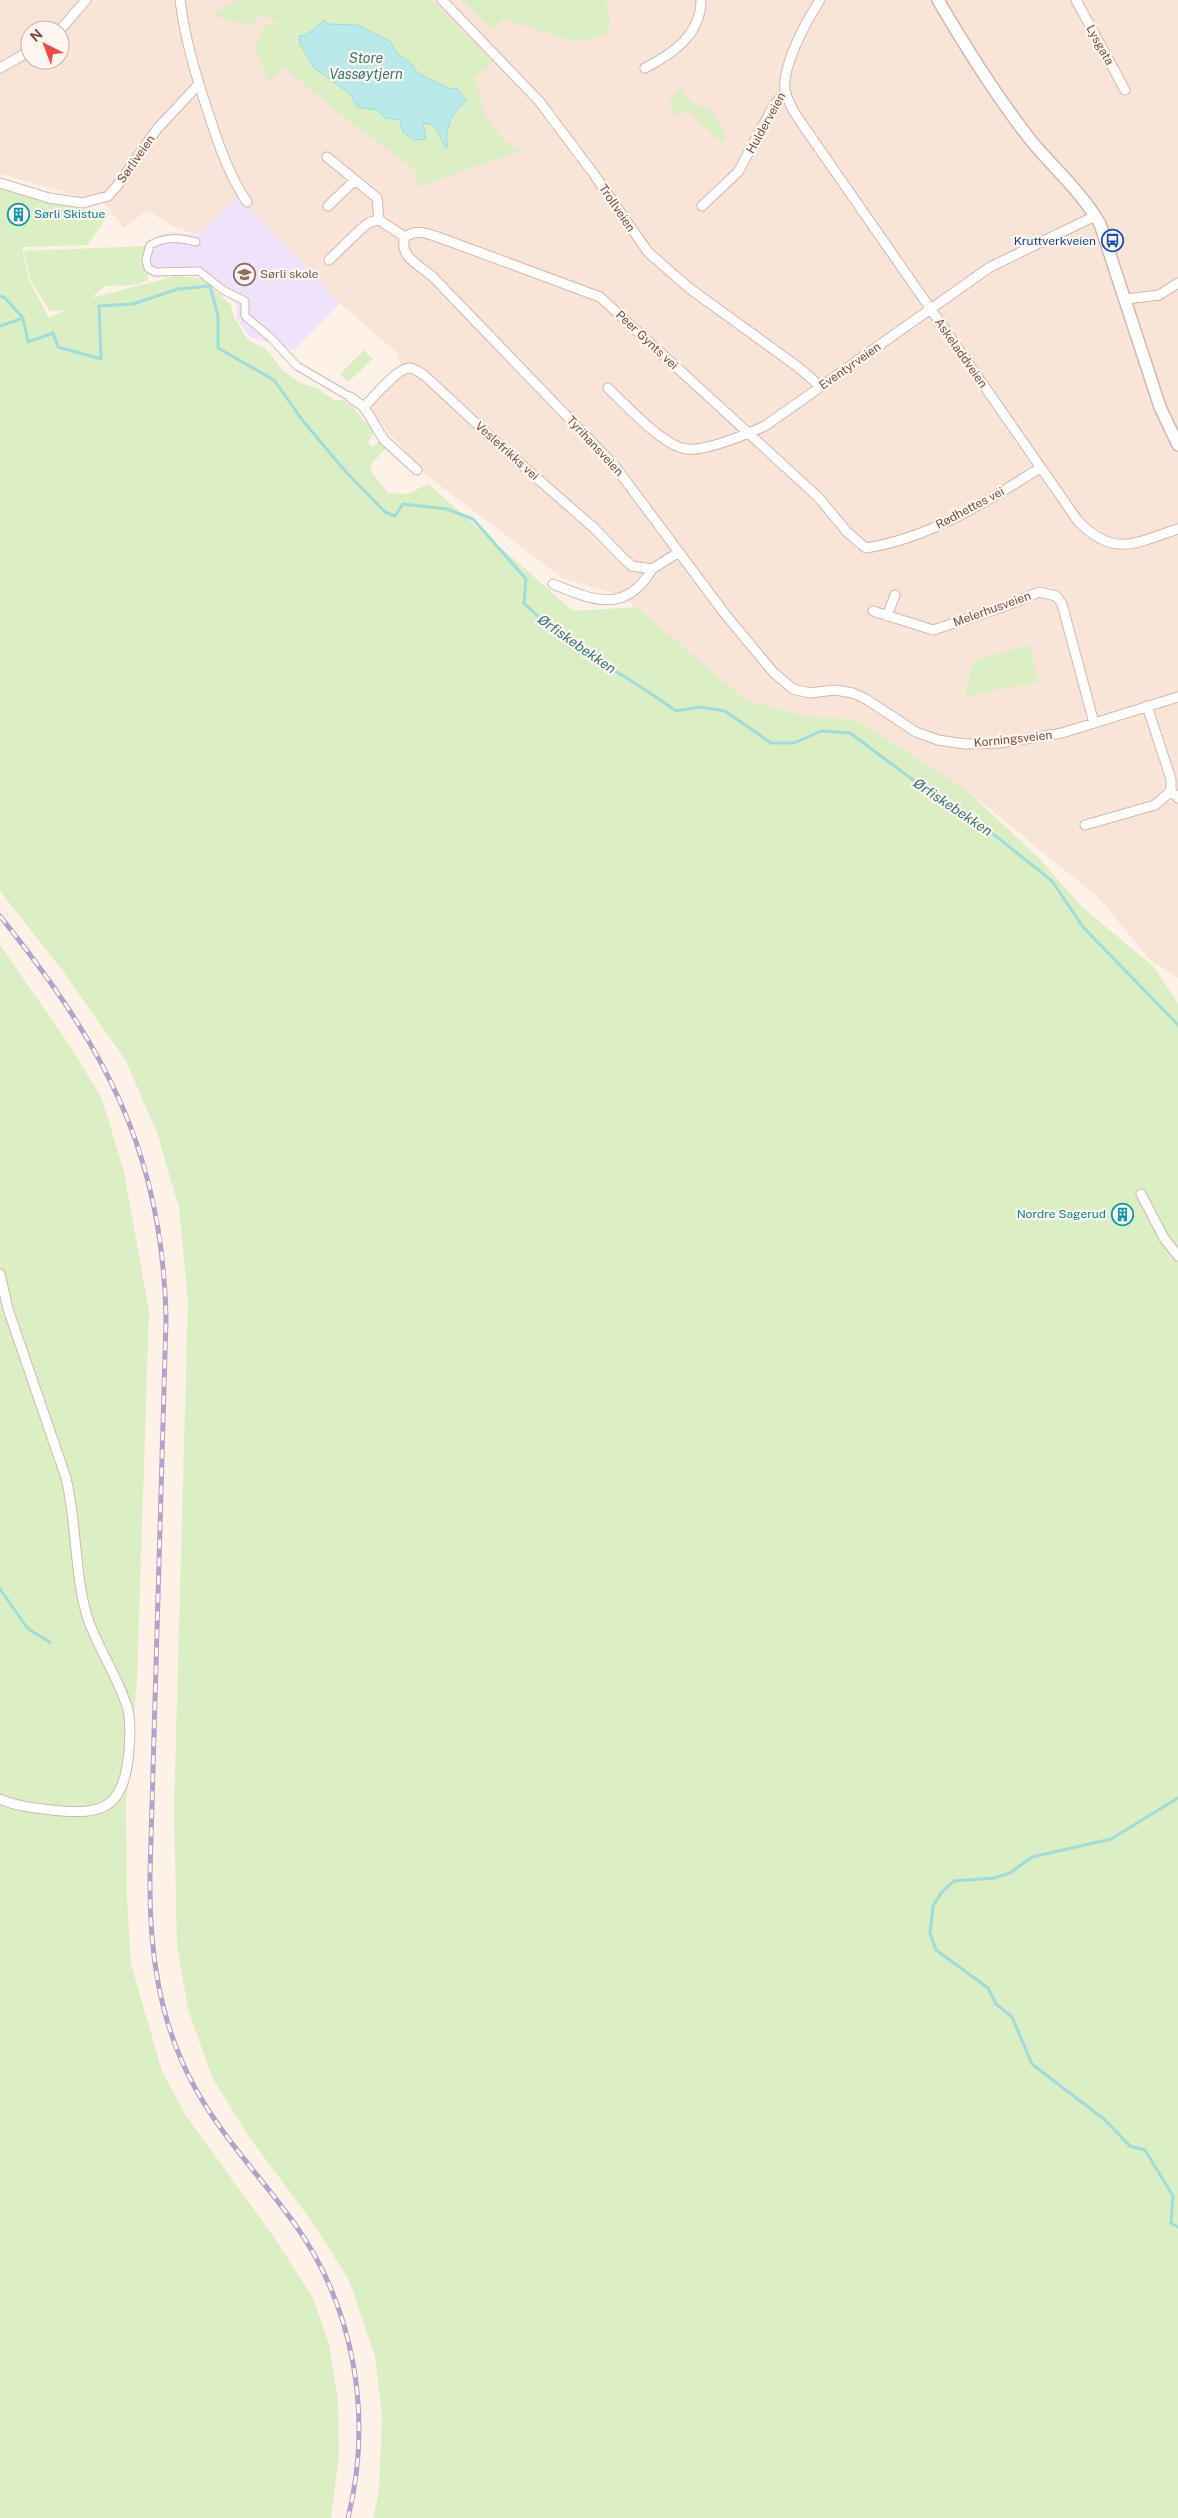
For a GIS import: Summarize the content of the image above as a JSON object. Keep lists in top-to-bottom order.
{
  "streets": {
    "street": [
      "Lysgata",
      "Hulderveien",
      "Sørliveien",
      "Trollveien",
      "Peer Gynts vei",
      "Askeladdveien",
      "Eventyrveien",
      "Tyrihansveien",
      "Veslefrikks vei",
      "Rødhettes vei",
      "Melerhusveien",
      "Korningsveien"
    ]
  },
  "crossings": [
    ["Hulderveien", "Askeladdveien"],
    ["Trollveien", "Eventyrveien"],
    ["Peer Gynts vei", "Eventyrveien"],
    ["Peer Gynts vei", "Tyrihansveien"],
    ["Peer Gynts vei", "Rødhettes vei"],
    ["Askeladdveien", "Eventyrveien"],
    ["Askeladdveien", "Rødhettes vei"],
    ["Tyrihansveien", "Korningsveien"],
    ["Melerhusveien", "Korningsveien"]
  ],
  "water": ["Store Vassøytjern", "Ørfiskebekken"],
  "places": {
    "building": ["Sørli Skistue", "Nordre Sagerud"],
    "bus stop": ["Kruttverkveien"],
    "school or university": ["Sørli skole"]
  },
  "north": "top left"
}
